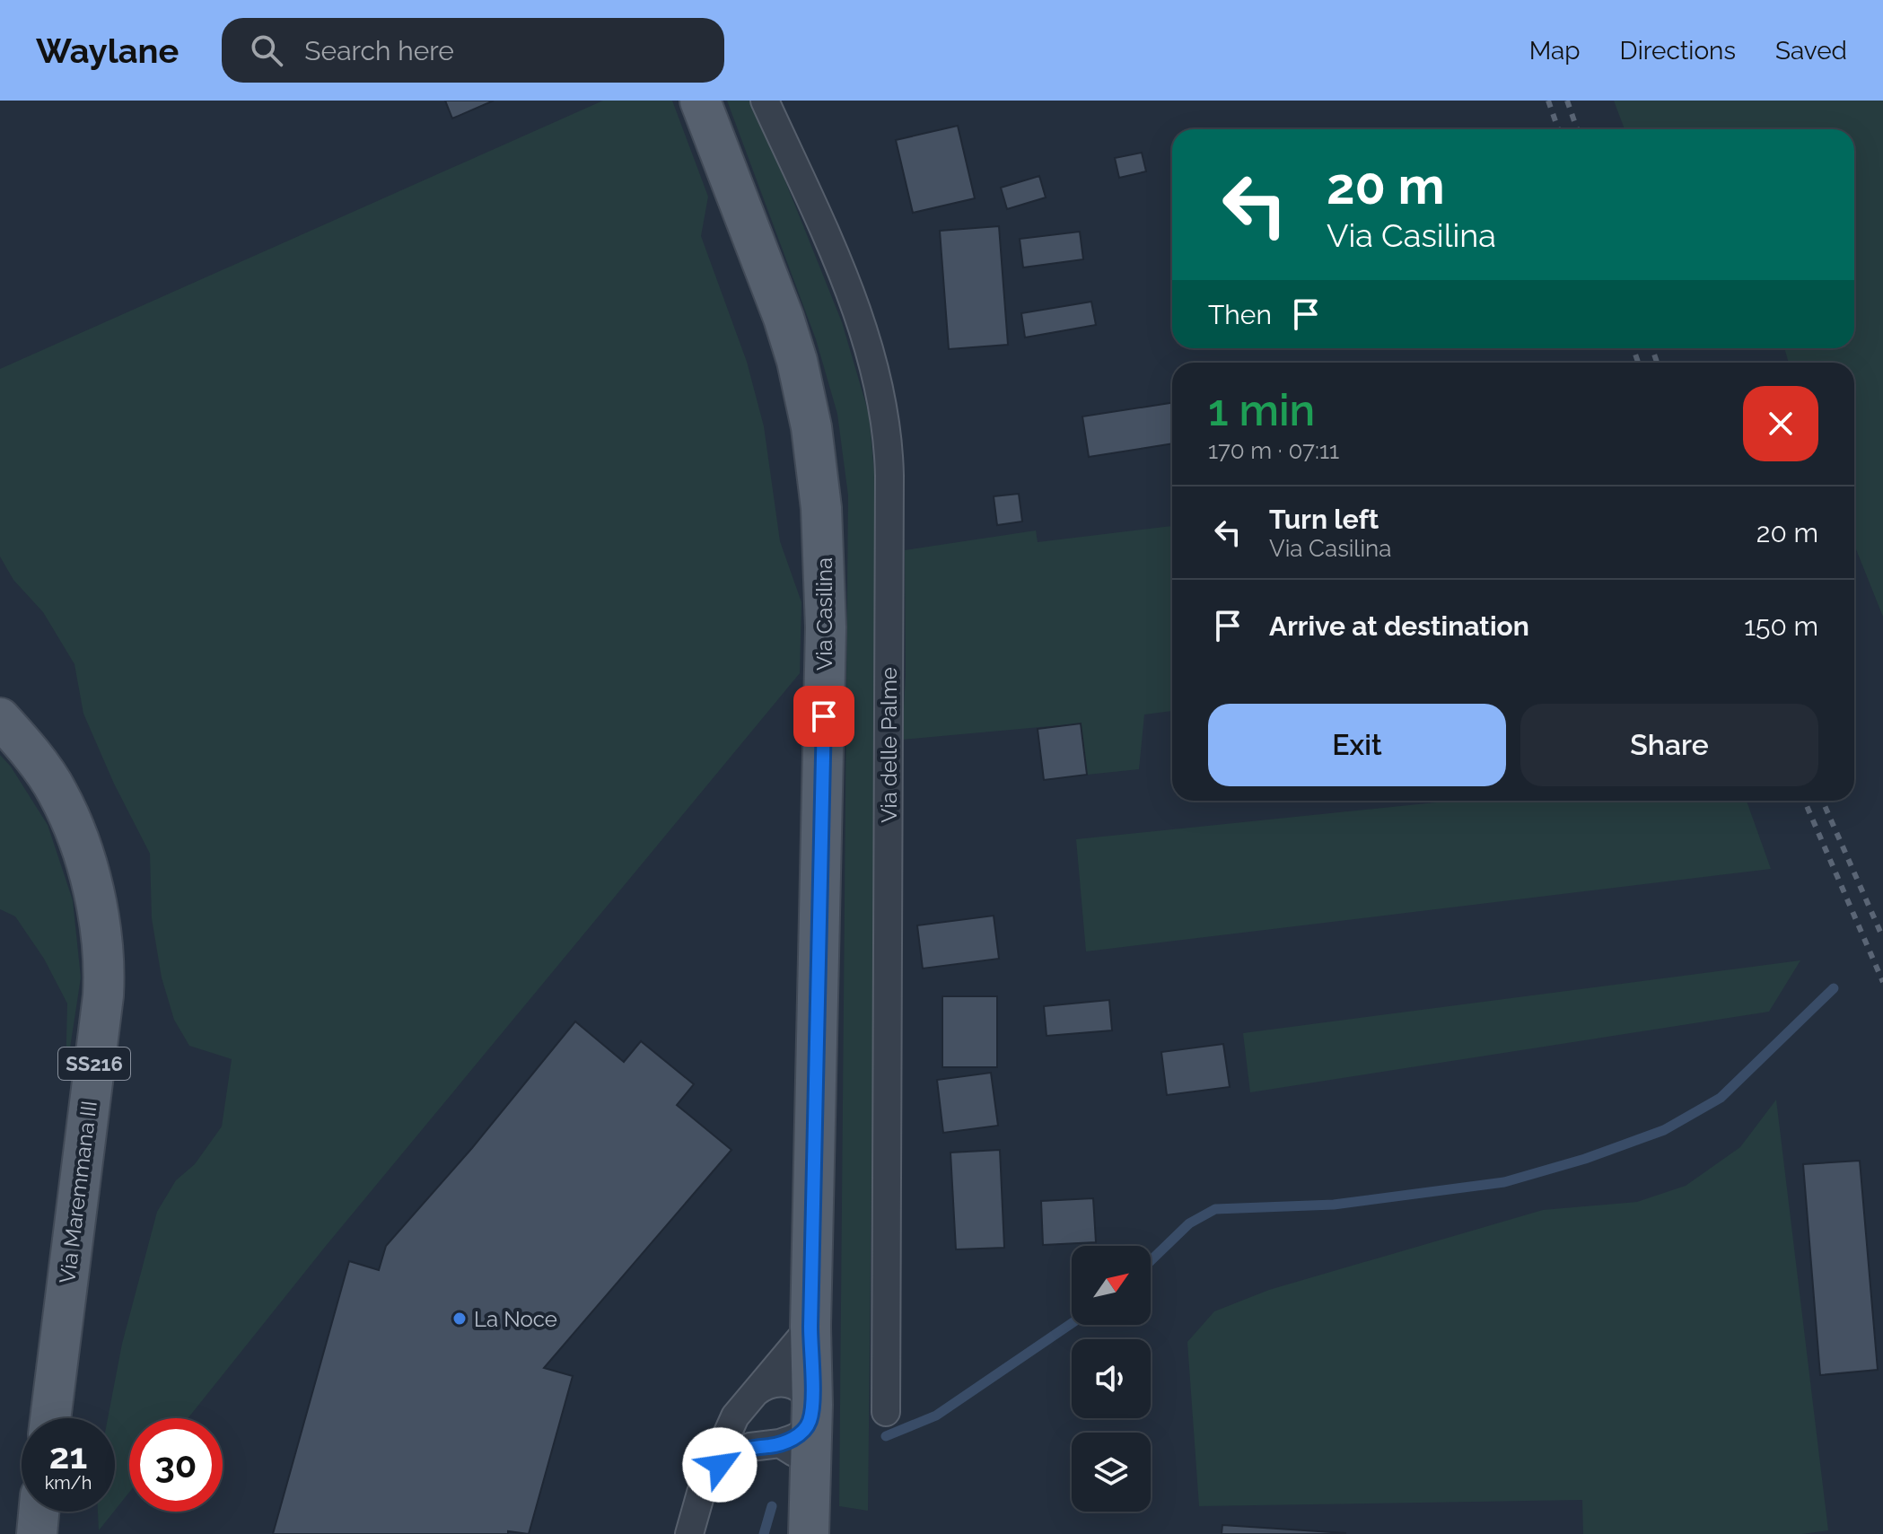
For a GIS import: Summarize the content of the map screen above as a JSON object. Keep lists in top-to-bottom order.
{
  "streets": {
    "main road": ["Via Casilina", "SS216", "Via Maremmana III"],
    "street": ["Via delle Palme"]
  },
  "places": ["La Noce"],
  "north": "top right",
  "page": {
    "header": "Waylane",
    "search": "Search here",
    "nav": ["Map", "Directions", "Saved"],
    "turn": ["20 m", "Via Casilina"],
    "then": "Then",
    "heading": ["1 min", "170 m · 07:11"],
    "list": [
      {
        "name": "Turn left",
        "note": "Via Casilina",
        "value": "20 m"
      },
      {
        "name": "Arrive at destination",
        "value": "150 m"
      }
    ],
    "buttons": ["Exit", "Share"],
    "speed": "21 km/h",
    "limit": "30"
  }
}
